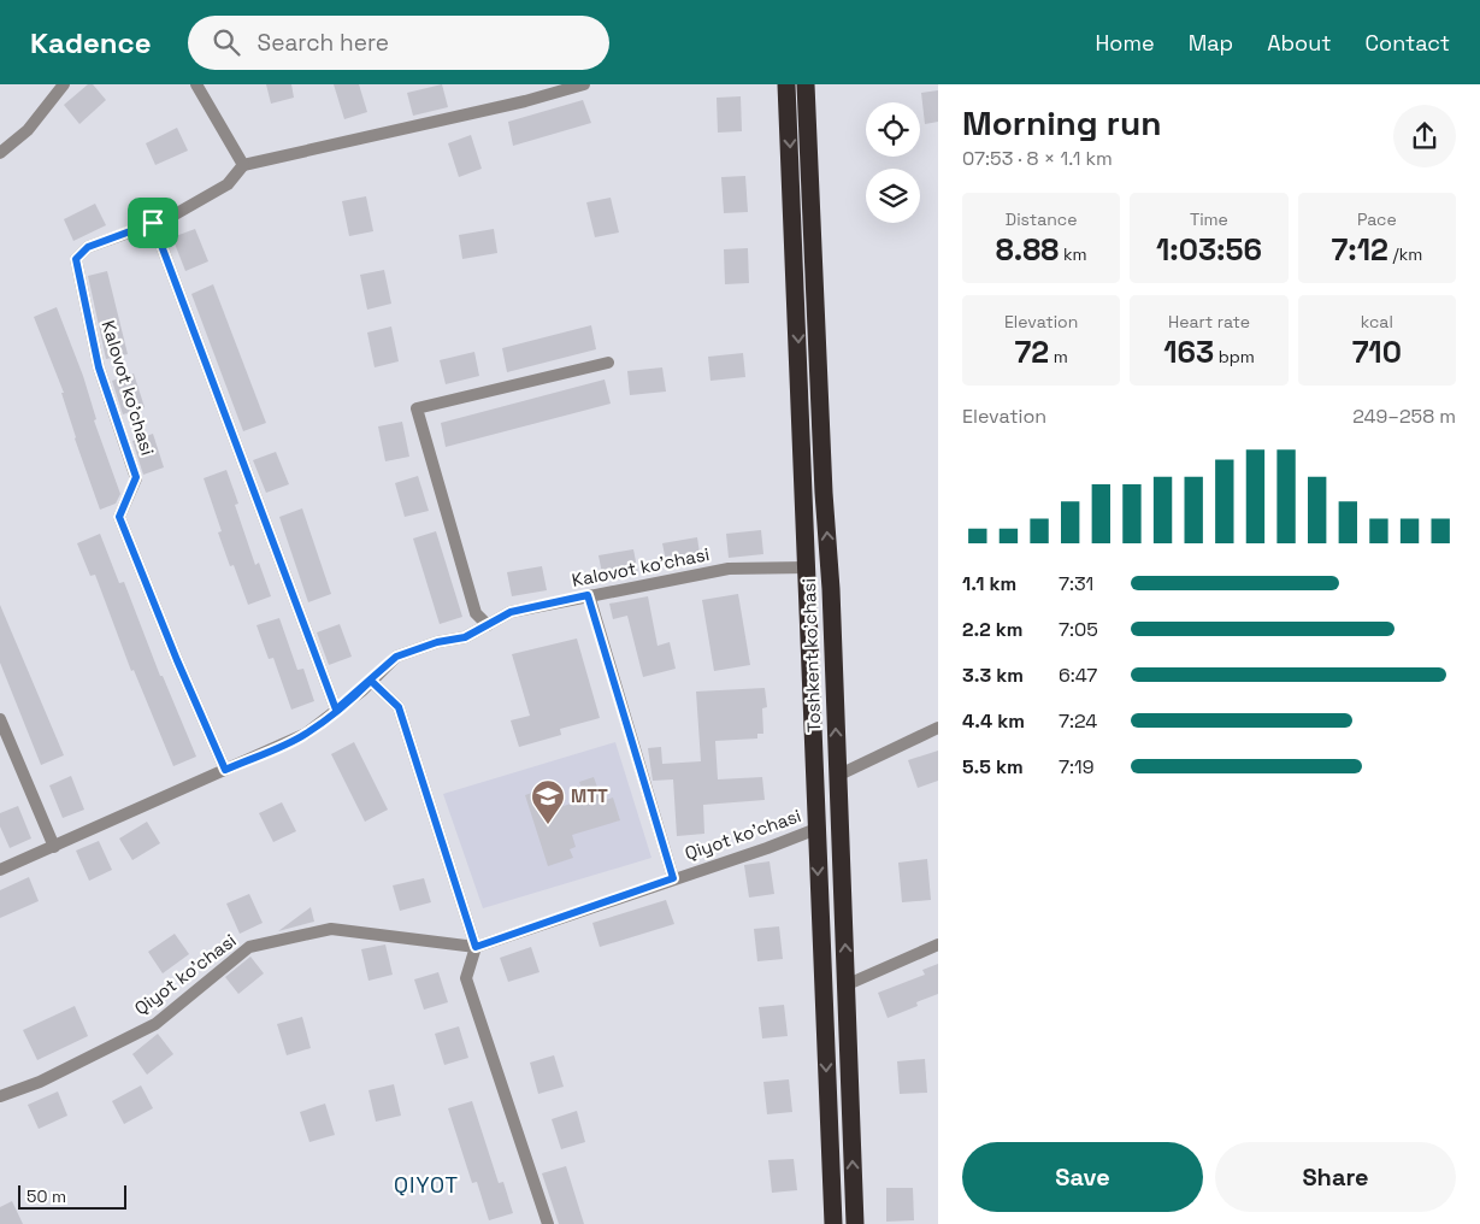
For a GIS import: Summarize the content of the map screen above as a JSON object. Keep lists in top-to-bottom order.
{
  "streets": {
    "highway": ["Toshkent ko'chasi"],
    "street": ["Kalovot ko'chasi", "Qiyot ko'chasi"]
  },
  "crossings": [
    ["Kalovot ko'chasi", "Toshkent ko'chasi"],
    ["Toshkent ko'chasi", "Qiyot ko'chasi"]
  ],
  "districts": ["QIYOT"],
  "places": {
    "school or university": ["MTT"]
  },
  "scale_bar": "50 m",
  "page": {
    "header": "Kadence",
    "search": "Search here",
    "nav": [
      "Home",
      "Map",
      "About",
      "Contact"
    ],
    "heading": ["Morning run", "07:53 · 8 × 1.1 km"],
    "stats": [
      ["Distance", "8.88 km"],
      ["Time", "1:03:56"],
      ["Pace", "7:12 /km"],
      ["Elevation", "72 m"],
      ["Heart rate", "163 bpm"],
      ["kcal", "710"]
    ],
    "chart": ["Elevation", "249–258 m"],
    "list": [
      {
        "name": "1.1 km",
        "note": "7:31"
      },
      {
        "name": "2.2 km",
        "note": "7:05"
      },
      {
        "name": "3.3 km",
        "note": "6:47"
      },
      {
        "name": "4.4 km",
        "note": "7:24"
      },
      {
        "name": "5.5 km",
        "note": "7:19"
      }
    ],
    "buttons": ["Save", "Share"],
    "scale": "50 m"
  }
}
